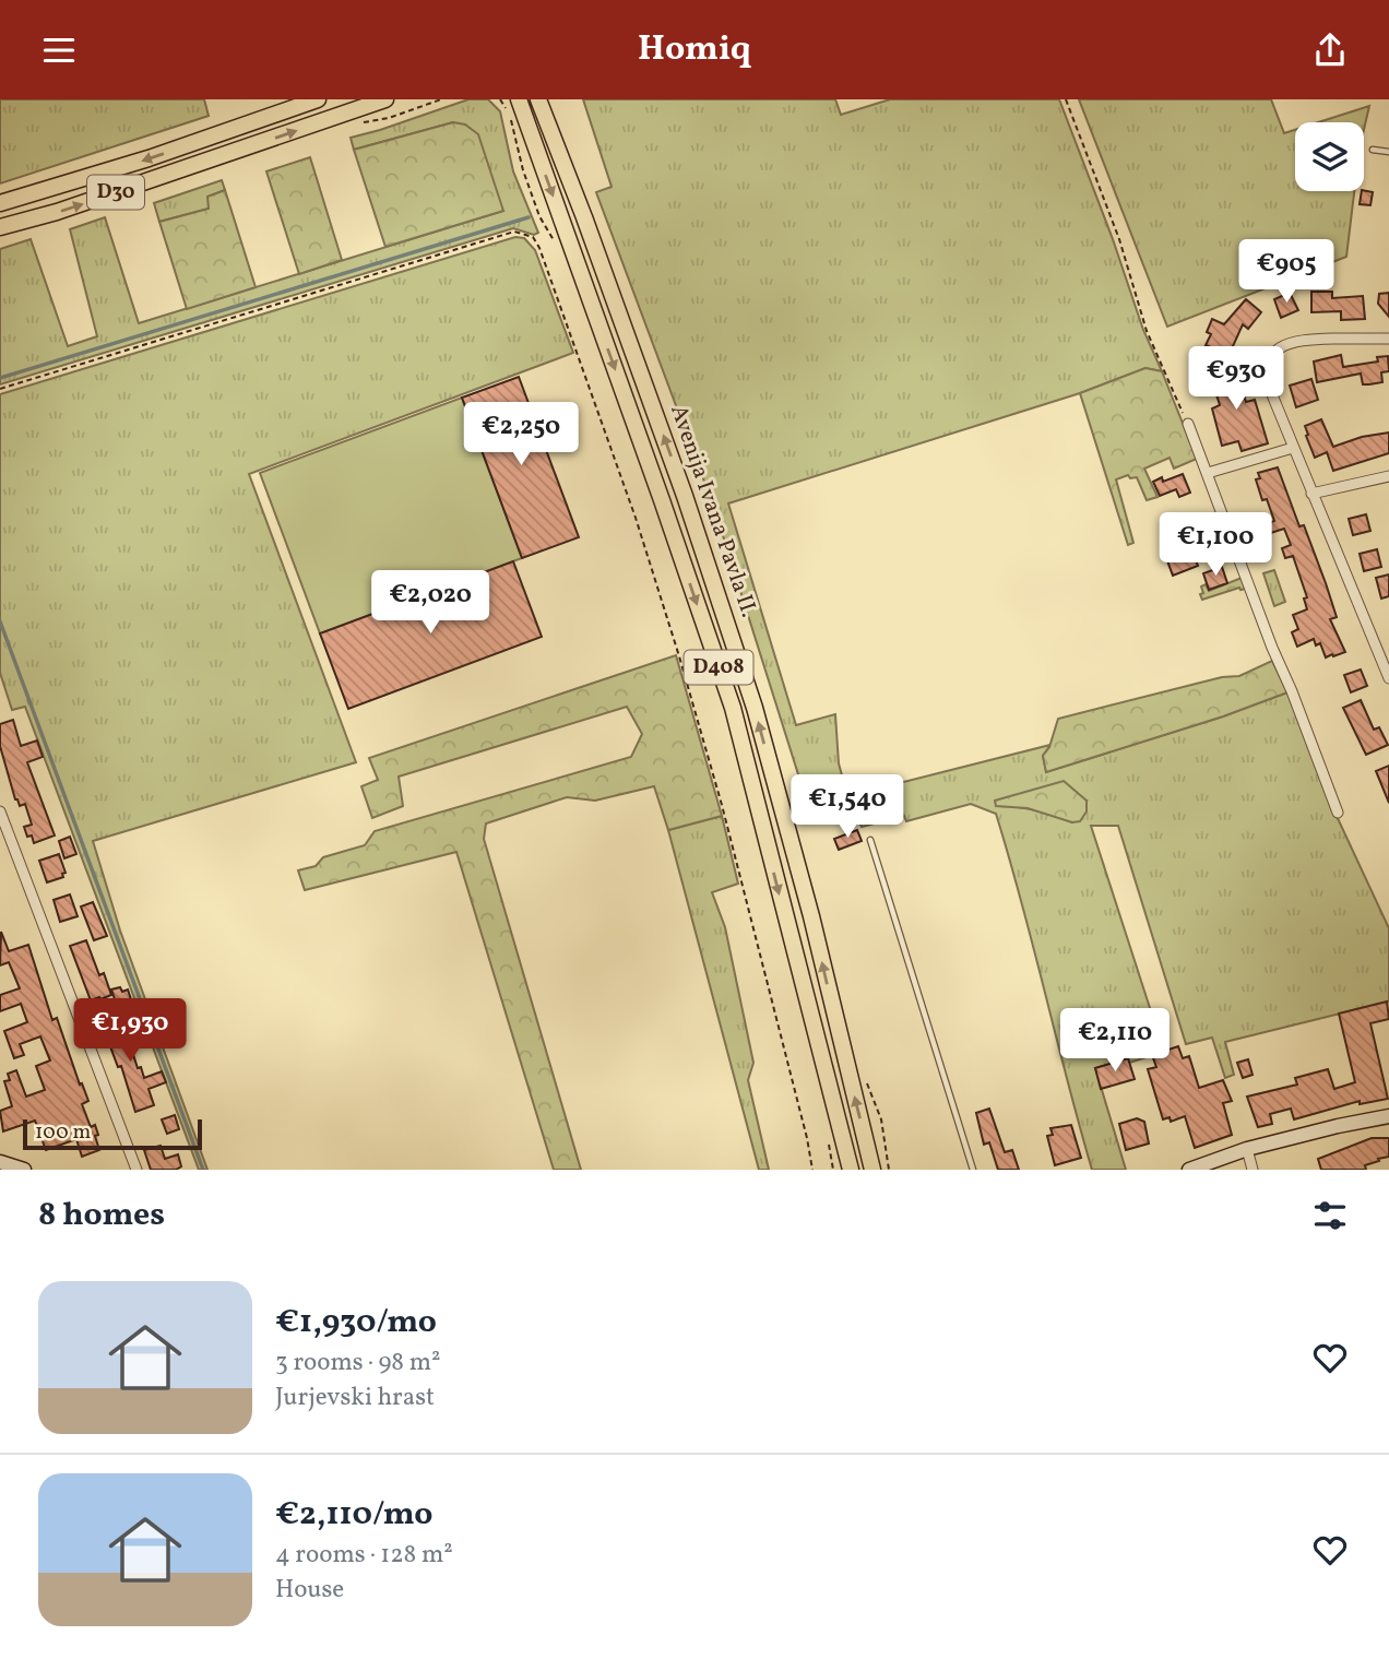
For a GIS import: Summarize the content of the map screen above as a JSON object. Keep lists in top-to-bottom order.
{
  "streets": {
    "main road": ["D30", "Avenija Ivana Pavla II.", "D408"]
  },
  "scale_bar": "100 m",
  "page": {
    "header": "Homiq",
    "price": [
      "€905",
      "€930",
      "€2,250",
      "€1,100",
      "€2,020",
      "€1,540",
      "€1,930",
      "€2,110"
    ],
    "scale": "100 m",
    "heading": "8 homes",
    "list": [
      {
        "name": "€1,930/mo",
        "note": "3 rooms · 98 m² · Jurjevski hrast"
      },
      {
        "name": "€2,110/mo",
        "note": "4 rooms · 128 m² · House"
      }
    ]
  }
}
